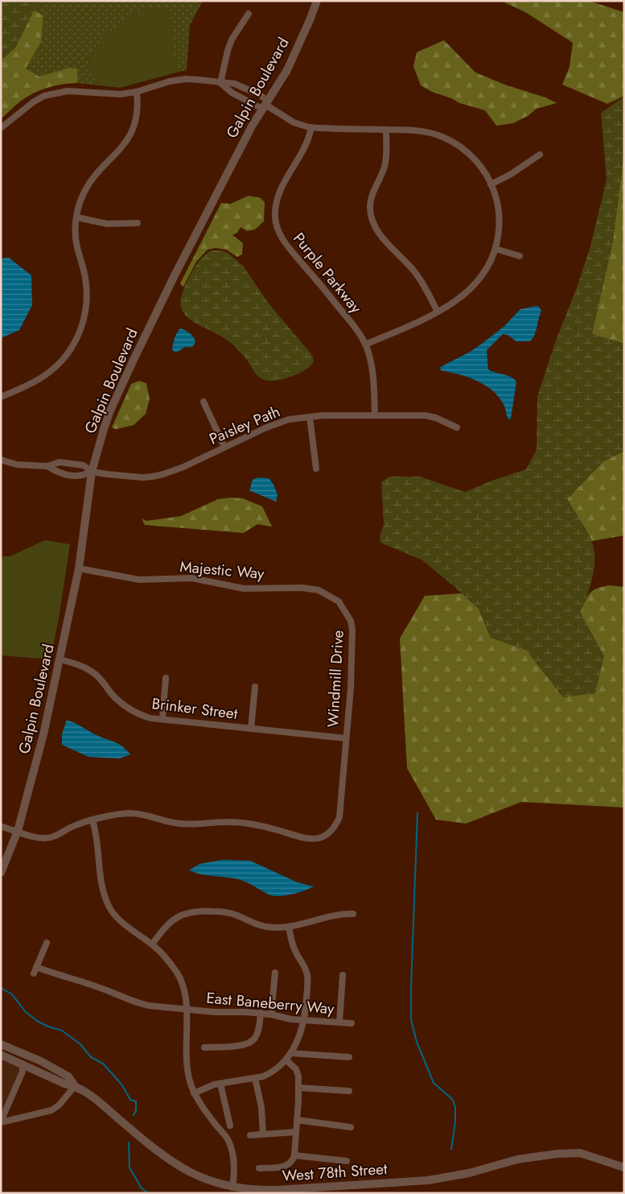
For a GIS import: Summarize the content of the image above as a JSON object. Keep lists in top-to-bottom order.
{
  "streets": {
    "street": [
      "Galpin Boulevard",
      "Purple Parkway",
      "Paisley Path",
      "Majestic Way",
      "Windmill Drive",
      "Brinker Street",
      "East Baneberry Way",
      "West 78th Street"
    ]
  },
  "crossings": [
    ["Galpin Boulevard", "Paisley Path"],
    ["Galpin Boulevard", "Majestic Way"],
    ["Galpin Boulevard", "Windmill Drive"],
    ["Galpin Boulevard", "Brinker Street"],
    ["Purple Parkway", "Paisley Path"],
    ["Majestic Way", "Windmill Drive"],
    ["Windmill Drive", "Brinker Street"]
  ]
}
